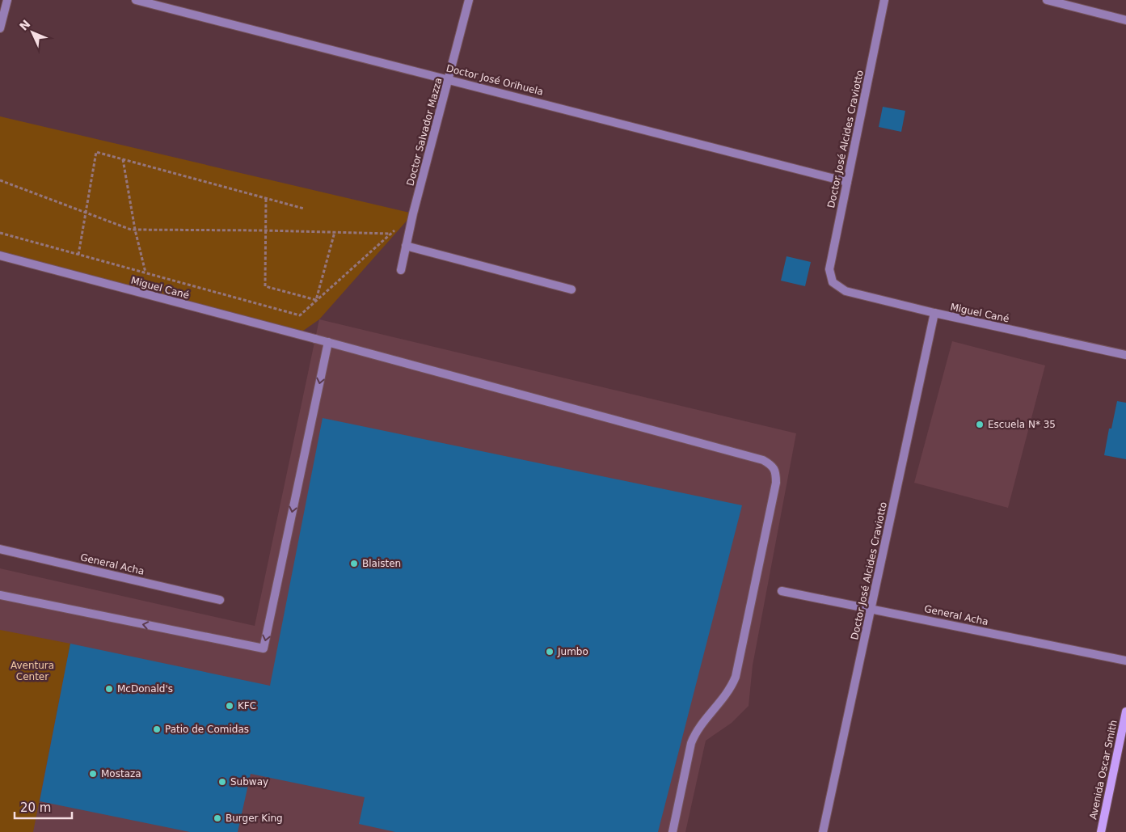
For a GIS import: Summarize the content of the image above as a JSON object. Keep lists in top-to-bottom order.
{
  "streets": {
    "main road": ["Avenida Oscar Smith"],
    "street": [
      "Doctor José Orihuela",
      "Doctor Salvador Mazza",
      "Doctor José Alcides Craviotto",
      "Miguel Cané",
      "General Acha"
    ]
  },
  "crossings": [
    ["Doctor José Orihuela", "Doctor Salvador Mazza"],
    ["Doctor José Orihuela", "Doctor José Alcides Craviotto"],
    ["Doctor José Alcides Craviotto", "Miguel Cané"],
    ["Doctor José Alcides Craviotto", "General Acha"]
  ],
  "parks": ["Aventura Center"],
  "places": [
    "Escuela N* 35",
    "Blaisten",
    "Jumbo",
    "McDonald's",
    "KFC",
    "Patio de Comidas",
    "Mostaza",
    "Subway",
    "Burger King"
  ],
  "scale_bar": "20 m",
  "north": "top left"
}
